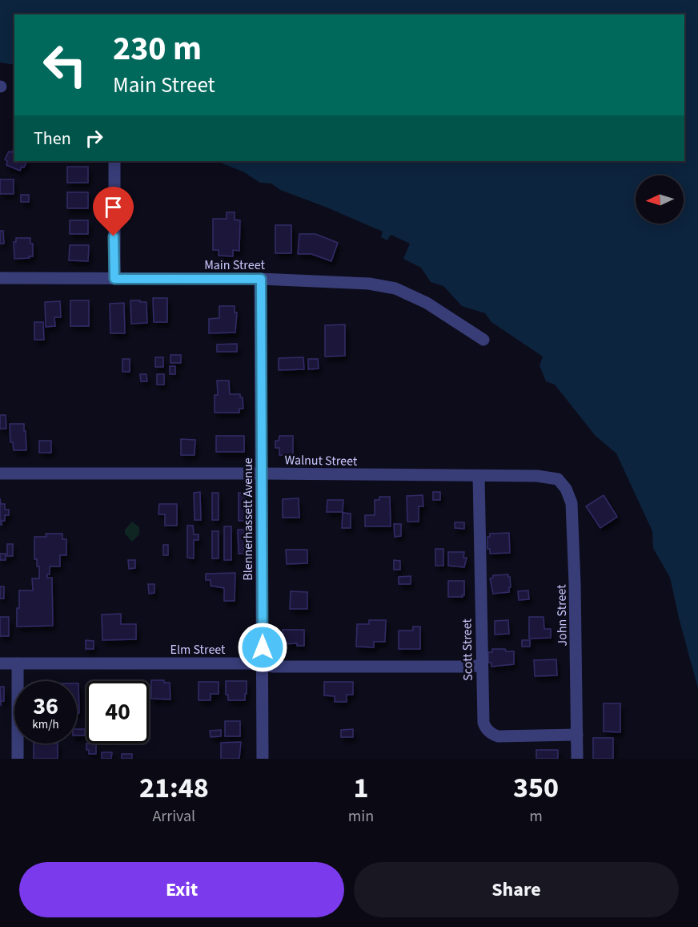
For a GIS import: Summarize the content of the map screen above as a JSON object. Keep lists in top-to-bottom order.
{
  "streets": {
    "street": [
      "Main Street",
      "Walnut Street",
      "Blennerhassett Avenue",
      "John Street",
      "Elm Street",
      "Scott Street"
    ]
  },
  "crossings": [
    ["Main Street", "Blennerhassett Avenue"],
    ["Walnut Street", "Blennerhassett Avenue"],
    ["Walnut Street", "John Street"],
    ["Walnut Street", "Scott Street"],
    ["Blennerhassett Avenue", "Elm Street"],
    ["John Street", "Scott Street"],
    ["Elm Street", "Scott Street"]
  ],
  "north": "left",
  "page": {
    "turn": ["230 m", "Main Street"],
    "then": "Then",
    "speed": "36 km/h",
    "limit": "40",
    "eta": [
      "21:48",
      "Arrival",
      "1",
      "min",
      "350",
      "m"
    ],
    "buttons": ["Exit", "Share"]
  }
}
